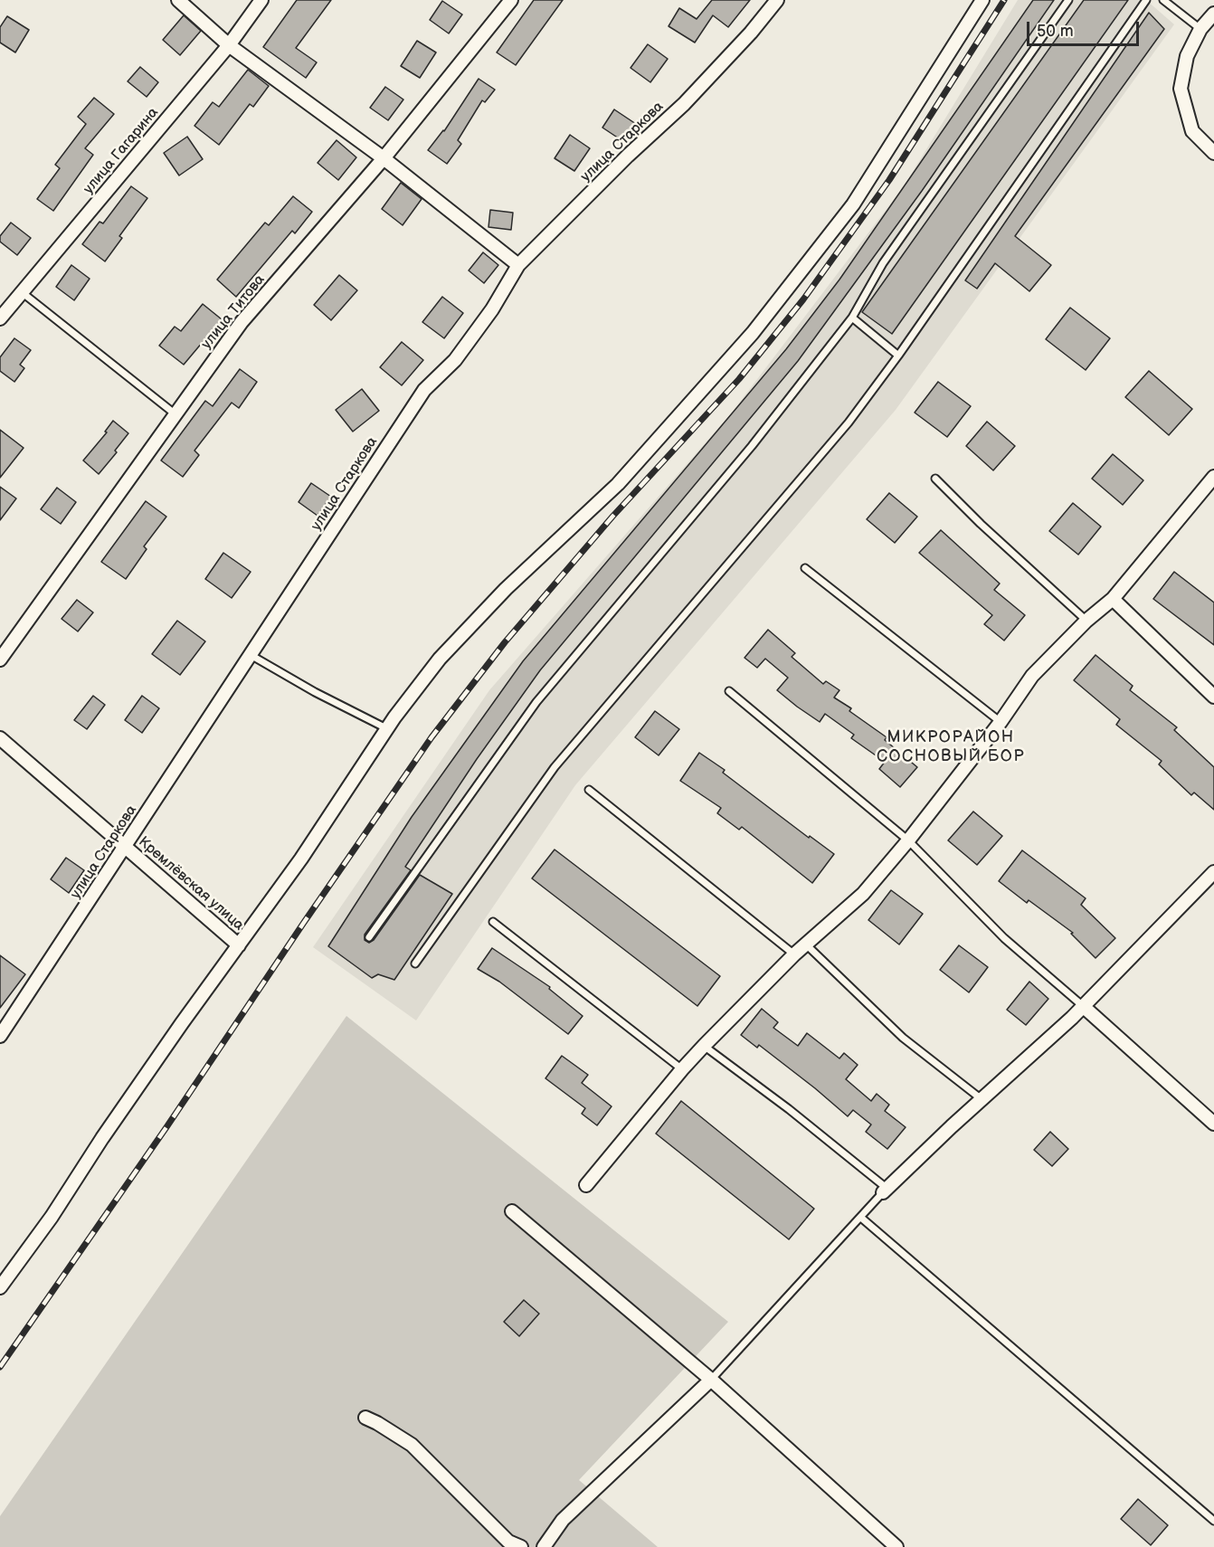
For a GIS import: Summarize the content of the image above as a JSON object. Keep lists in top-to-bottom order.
{
  "streets": {
    "street": [
      "улица Старкова",
      "улица Гагарина",
      "улица Титова",
      "Кремлёвская улица"
    ]
  },
  "crossings": [
    ["улица Старкова", "Кремлёвская улица"]
  ],
  "districts": ["МИКРОРАЙОН СОСНОВЫЙ БОР"],
  "scale_bar": "50 m"
}
